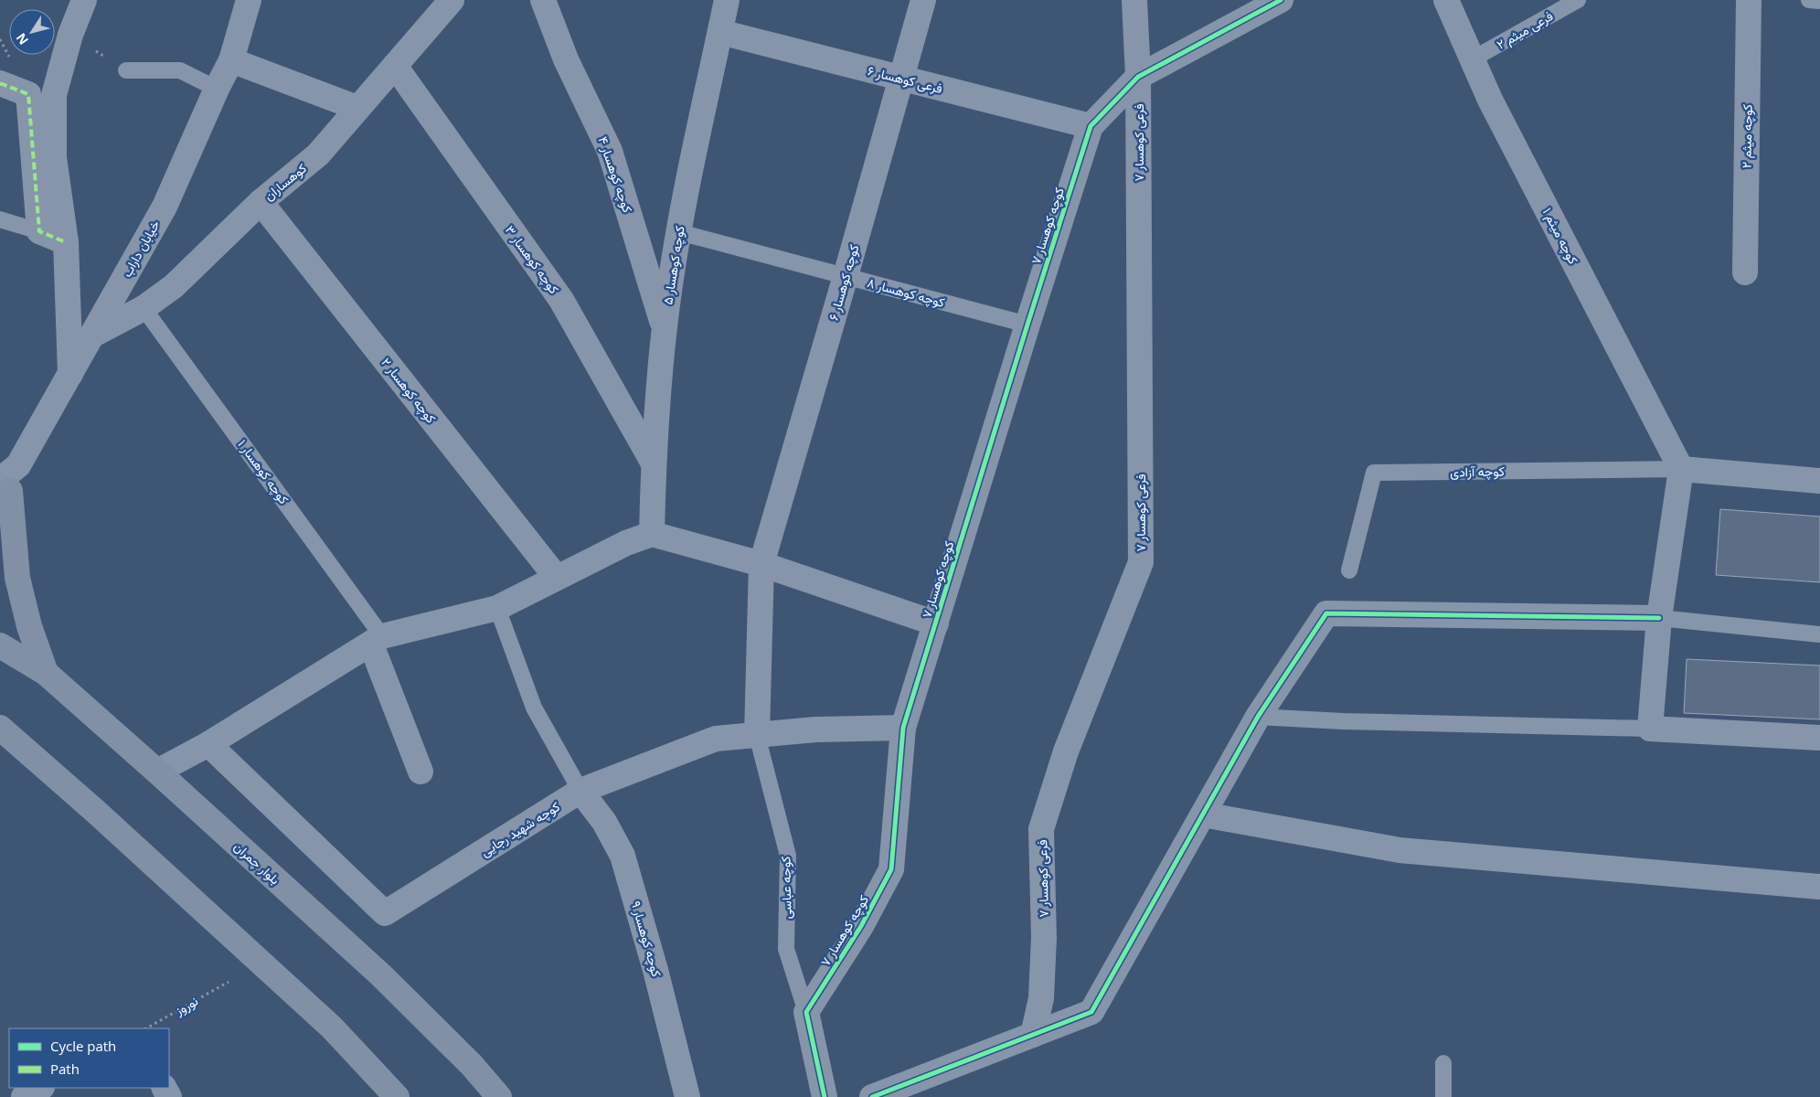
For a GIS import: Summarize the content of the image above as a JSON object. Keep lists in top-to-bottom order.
{
  "streets": {
    "main road": ["بلوار چمران"],
    "street": [
      "فرعی کوهسار ۶",
      "کوچه میثم ۲",
      "فرعی کوهسار ۷",
      "کوچه کوهسار ۴",
      "کوهساران",
      "کوچه کوهسار ۷",
      "کوچه میثم ۱",
      "خیابان داراب",
      "کوچه کوهسار ۳",
      "کوچه کوهسار ۵",
      "کوچه کوهسار ۶",
      "کوچه کوهسار ۲",
      "کوچه شهید رجایی",
      "کوچه کوهسار ۹"
    ],
    "lane": [
      "فرعی میثم ۲",
      "کوچه کوهسار ۸",
      "کوچه کوهسار ۱",
      "کوچه آزادی",
      "کوچه عباسی"
    ],
    "path": ["نوروز"]
  },
  "crossings": [
    ["فرعی میثم ۲", "کوچه میثم ۱"],
    ["فرعی کوهسار ۶", "کوچه کوهسار ۷"],
    ["فرعی کوهسار ۶", "کوچه کوهسار ۵"],
    ["فرعی کوهسار ۶", "کوچه کوهسار ۶"],
    ["فرعی کوهسار ۷", "کوچه کوهسار ۷"],
    ["کوچه کوهسار ۴", "کوچه کوهسار ۵"],
    ["کوهساران", "خیابان داراب"],
    ["کوهساران", "کوچه کوهسار ۳"],
    ["کوهساران", "کوچه کوهسار ۲"],
    ["کوهساران", "کوچه کوهسار ۱"],
    ["کوچه کوهسار ۷", "کوچه کوهسار ۸"],
    ["کوچه کوهسار ۷", "کوچه شهید رجایی"],
    ["کوچه کوهسار ۷", "کوچه عباسی"],
    ["کوچه میثم ۱", "کوچه آزادی"],
    ["کوچه کوهسار ۳", "کوچه کوهسار ۵"],
    ["کوچه کوهسار ۵", "کوچه کوهسار ۸"],
    ["کوچه کوهسار ۶", "کوچه کوهسار ۸"],
    ["کوچه کوهسار ۶", "کوچه شهید رجایی"],
    ["کوچه کوهسار ۶", "کوچه عباسی"],
    ["کوچه شهید رجایی", "کوچه عباسی"],
    ["کوچه شهید رجایی", "کوچه کوهسار ۹"]
  ],
  "legend": ["Cycle path", "Path"],
  "north": "bottom left"
}
